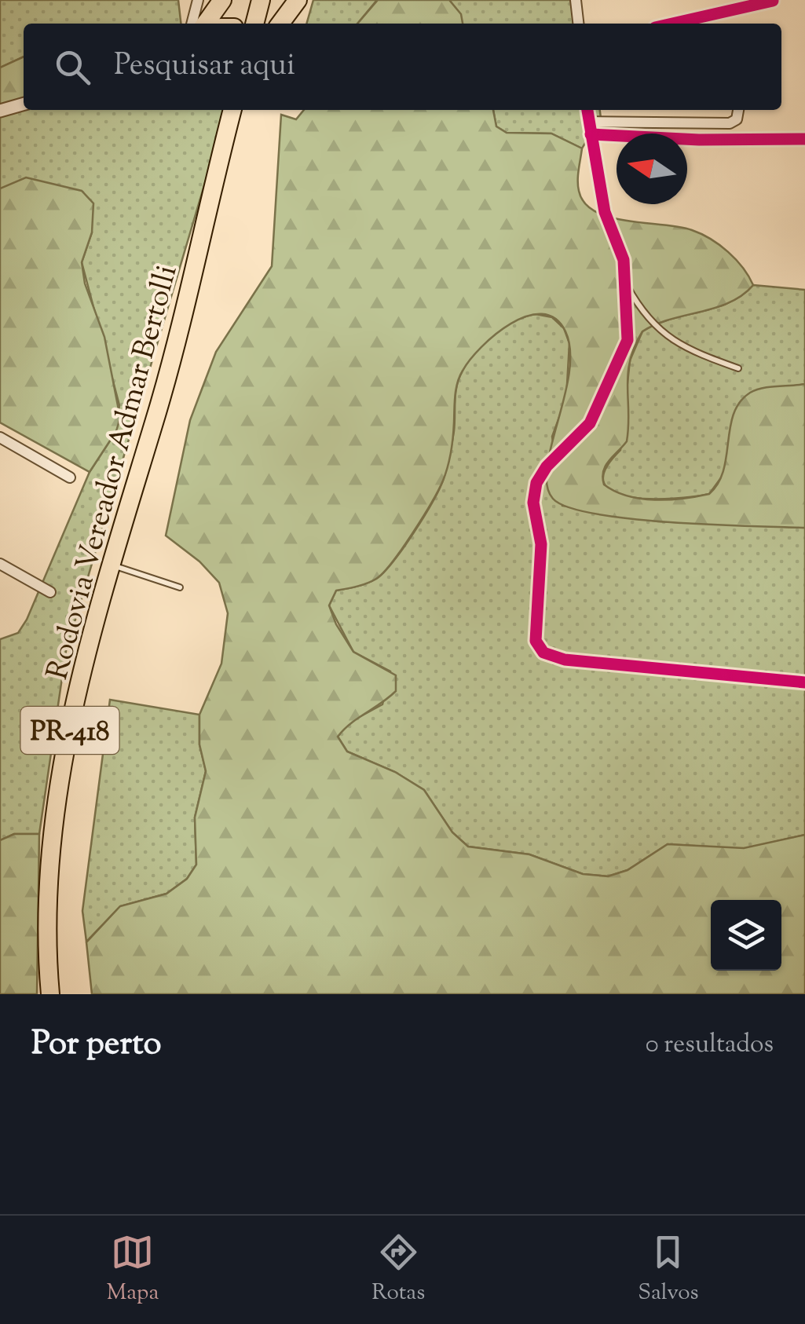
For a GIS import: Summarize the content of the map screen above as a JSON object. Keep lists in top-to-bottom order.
{
  "streets": {
    "highway": ["Rodovia Vereador Admar Bertolli", "PR-418"]
  },
  "north": "left",
  "page": {
    "search": "Pesquisar aqui",
    "heading": ["Por perto", "0 resultados"],
    "nav": ["Mapa", "Rotas", "Salvos"]
  }
}
